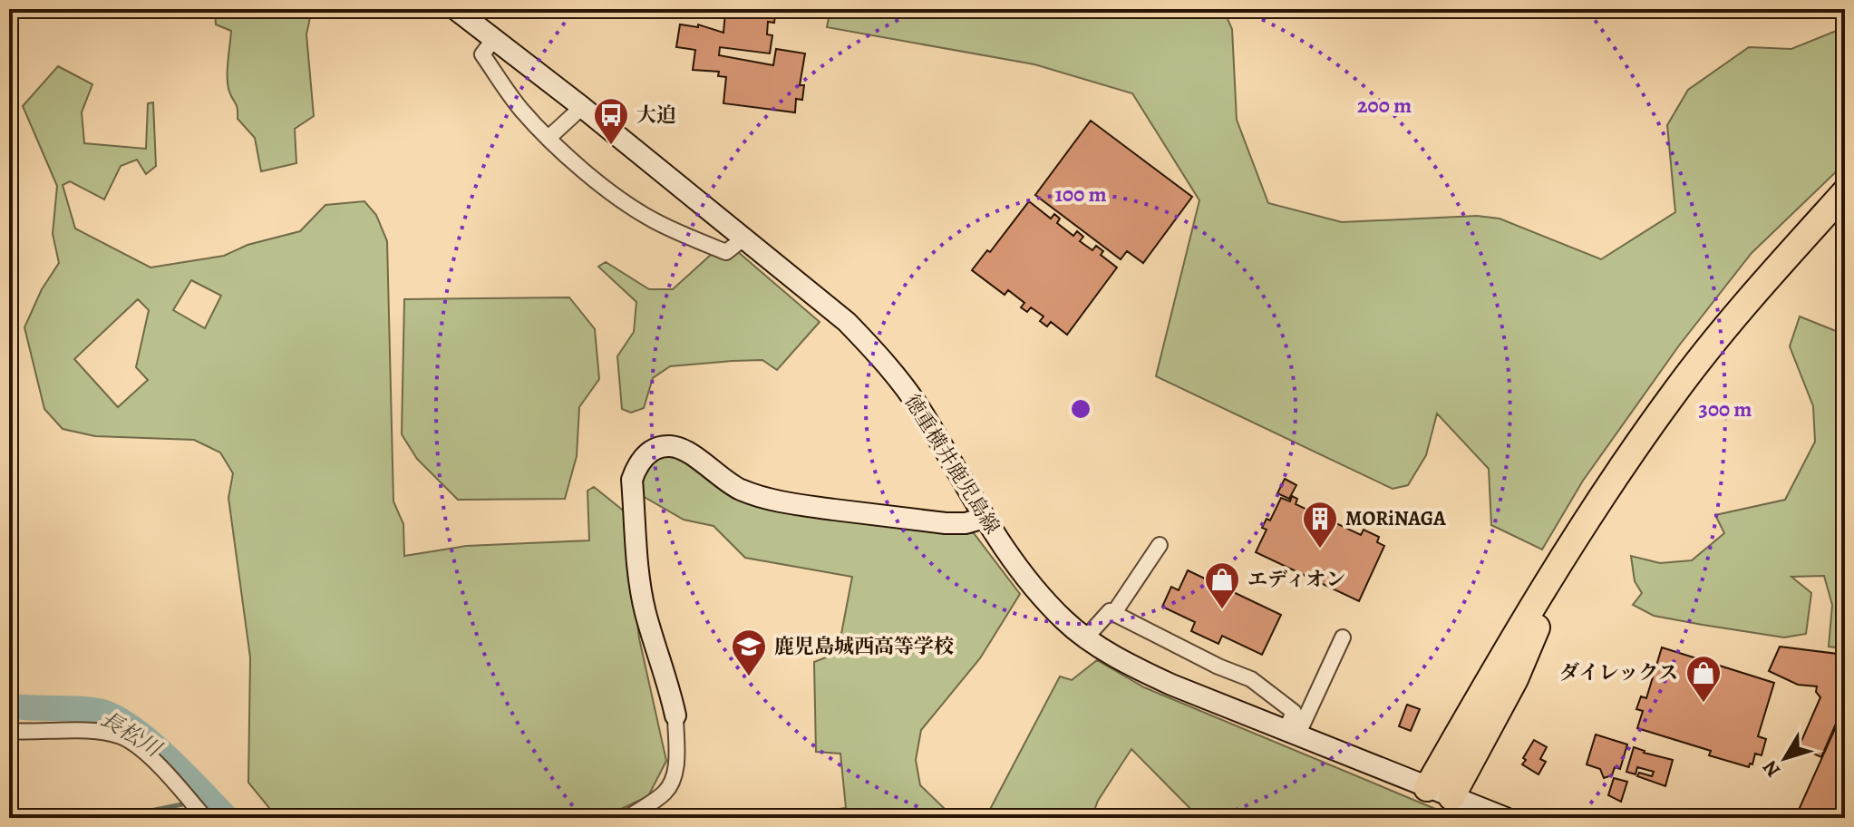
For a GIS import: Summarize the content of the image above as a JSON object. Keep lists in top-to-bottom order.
{
  "streets": {
    "main road": ["徳重横井鹿児島線"]
  },
  "water": ["長松川"],
  "places": {
    "bus stop": ["大迫"],
    "building": ["MORiNAGA"],
    "shop": ["エディオン", "ダイレックス"],
    "school or university": ["鹿児島城西高等学校"]
  },
  "north": "bottom left",
  "rings": ["200 m", "100 m", "300 m"]
}
